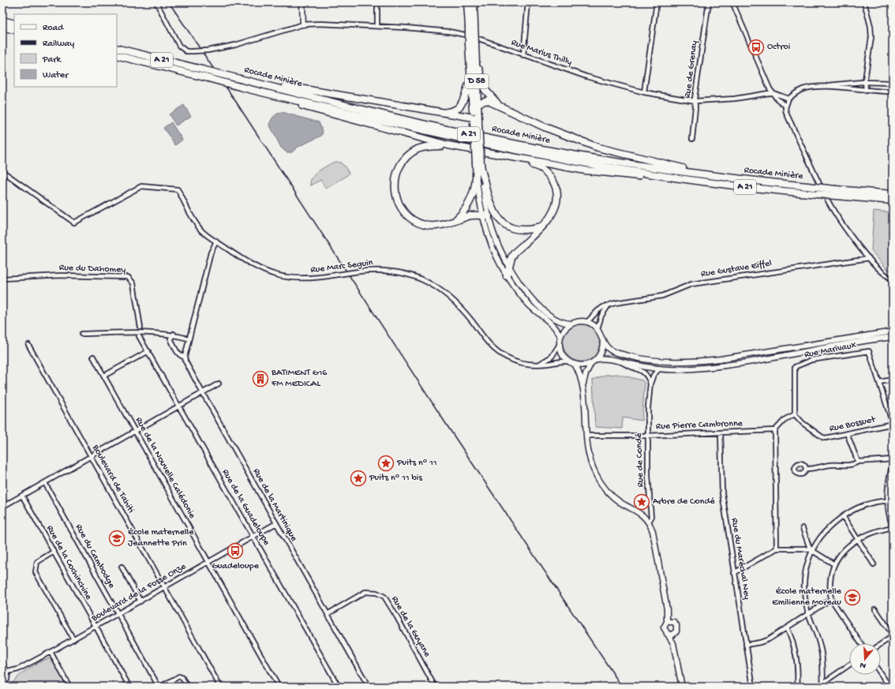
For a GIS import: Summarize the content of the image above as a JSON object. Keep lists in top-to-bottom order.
{
  "streets": {
    "highway": ["A 21", "Rocade Minière", "D 58"],
    "main road": ["Rue de Condé"],
    "street": [
      "Rue Marius Thilly",
      "Rue de Grenay",
      "Rue Marc Seguin",
      "Rue du Dahomey",
      "Rue Gustave Eiffel",
      "Rue Marivaux",
      "Rue Bossuet",
      "Rue Pierre Cambronne",
      "Rue de la Nouvelle Calédonie",
      "Boulevard de Tahiti",
      "Rue de la Martinique",
      "Rue de la Guadeloupe",
      "Rue du Cambodge",
      "Rue du Maréchal Ney",
      "Rue de la Cochinchine",
      "Boulevard de la Fosse Onze",
      "Rue de la Guyane"
    ]
  },
  "crossings": [
    ["Rue Marius Thilly", "Rue de Grenay"],
    ["D 58", "Rue Marc Seguin"],
    ["D 58", "Rue Gustave Eiffel"],
    ["Rue Marc Seguin", "Rue Gustave Eiffel"],
    ["Rue Marivaux", "Rue Bossuet"],
    ["Rue Pierre Cambronne", "Rue de Condé"],
    ["Rue Pierre Cambronne", "Rue du Maréchal Ney"],
    ["Rue de la Nouvelle Calédonie", "Boulevard de la Fosse Onze"],
    ["Boulevard de Tahiti", "Boulevard de la Fosse Onze"],
    ["Rue de la Martinique", "Boulevard de la Fosse Onze"],
    ["Rue de la Martinique", "Rue de la Guyane"],
    ["Rue de la Guadeloupe", "Boulevard de la Fosse Onze"],
    ["Rue du Cambodge", "Boulevard de la Fosse Onze"],
    ["Rue de la Cochinchine", "Boulevard de la Fosse Onze"]
  ],
  "places": {
    "bus stop": ["Octroi", "Guadeloupe"],
    "building": ["BATIMENT G16 FM MEDICAL"],
    "place": ["Puits n° 11", "Puits n° 11 bis", "Arbre de Condé"],
    "school or university": ["École maternelle Jeannette Prin", "École maternelle Emilienne Moreau"]
  },
  "legend": [
    "Road",
    "Railway",
    "Park",
    "Water"
  ],
  "north": "bottom"
}
